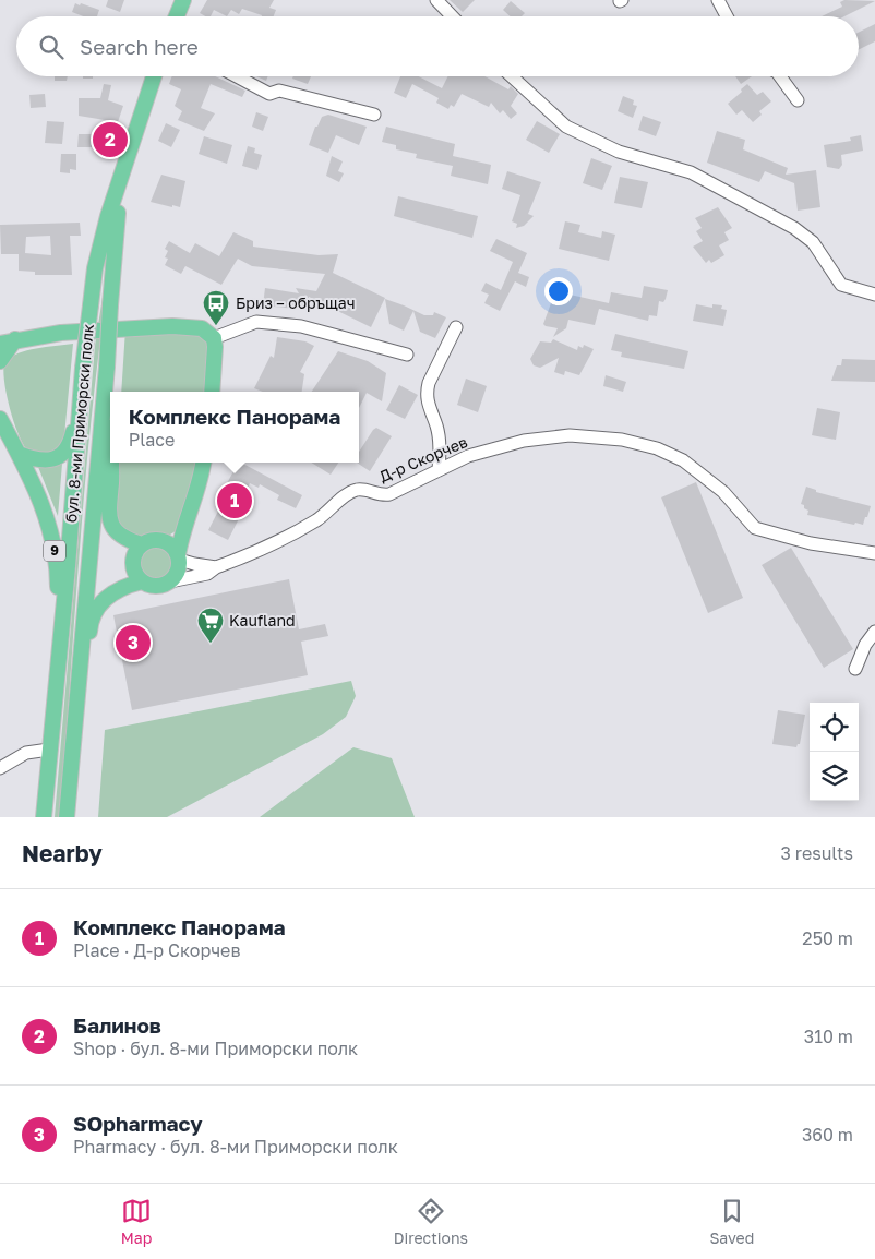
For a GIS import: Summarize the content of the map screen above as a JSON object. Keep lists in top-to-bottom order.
{
  "streets": {
    "main road": ["бул. 8-ми Приморски полк", "9"],
    "street": ["Д-р Скорчев"]
  },
  "crossings": [
    ["бул. 8-ми Приморски полк", "9"]
  ],
  "places": {
    "bus stop": ["Бриз – обръщач"],
    "supermarket": ["Kaufland"]
  },
  "page": {
    "search": "Search here",
    "pins": ["2", "1", "3"],
    "popup": ["Комплекс Панорама", "Place"],
    "heading": ["Nearby", "3 results"],
    "list": [
      {
        "mark": "1",
        "name": "Комплекс Панорама",
        "note": "Place · Д-р Скорчев",
        "value": "250 m"
      },
      {
        "mark": "2",
        "name": "Балинов",
        "note": "Shop · бул. 8-ми Приморски полк",
        "value": "310 m"
      },
      {
        "mark": "3",
        "name": "SOpharmacy",
        "note": "Pharmacy · бул. 8-ми Приморски полк",
        "value": "360 m"
      }
    ],
    "nav": ["Map", "Directions", "Saved"]
  }
}
